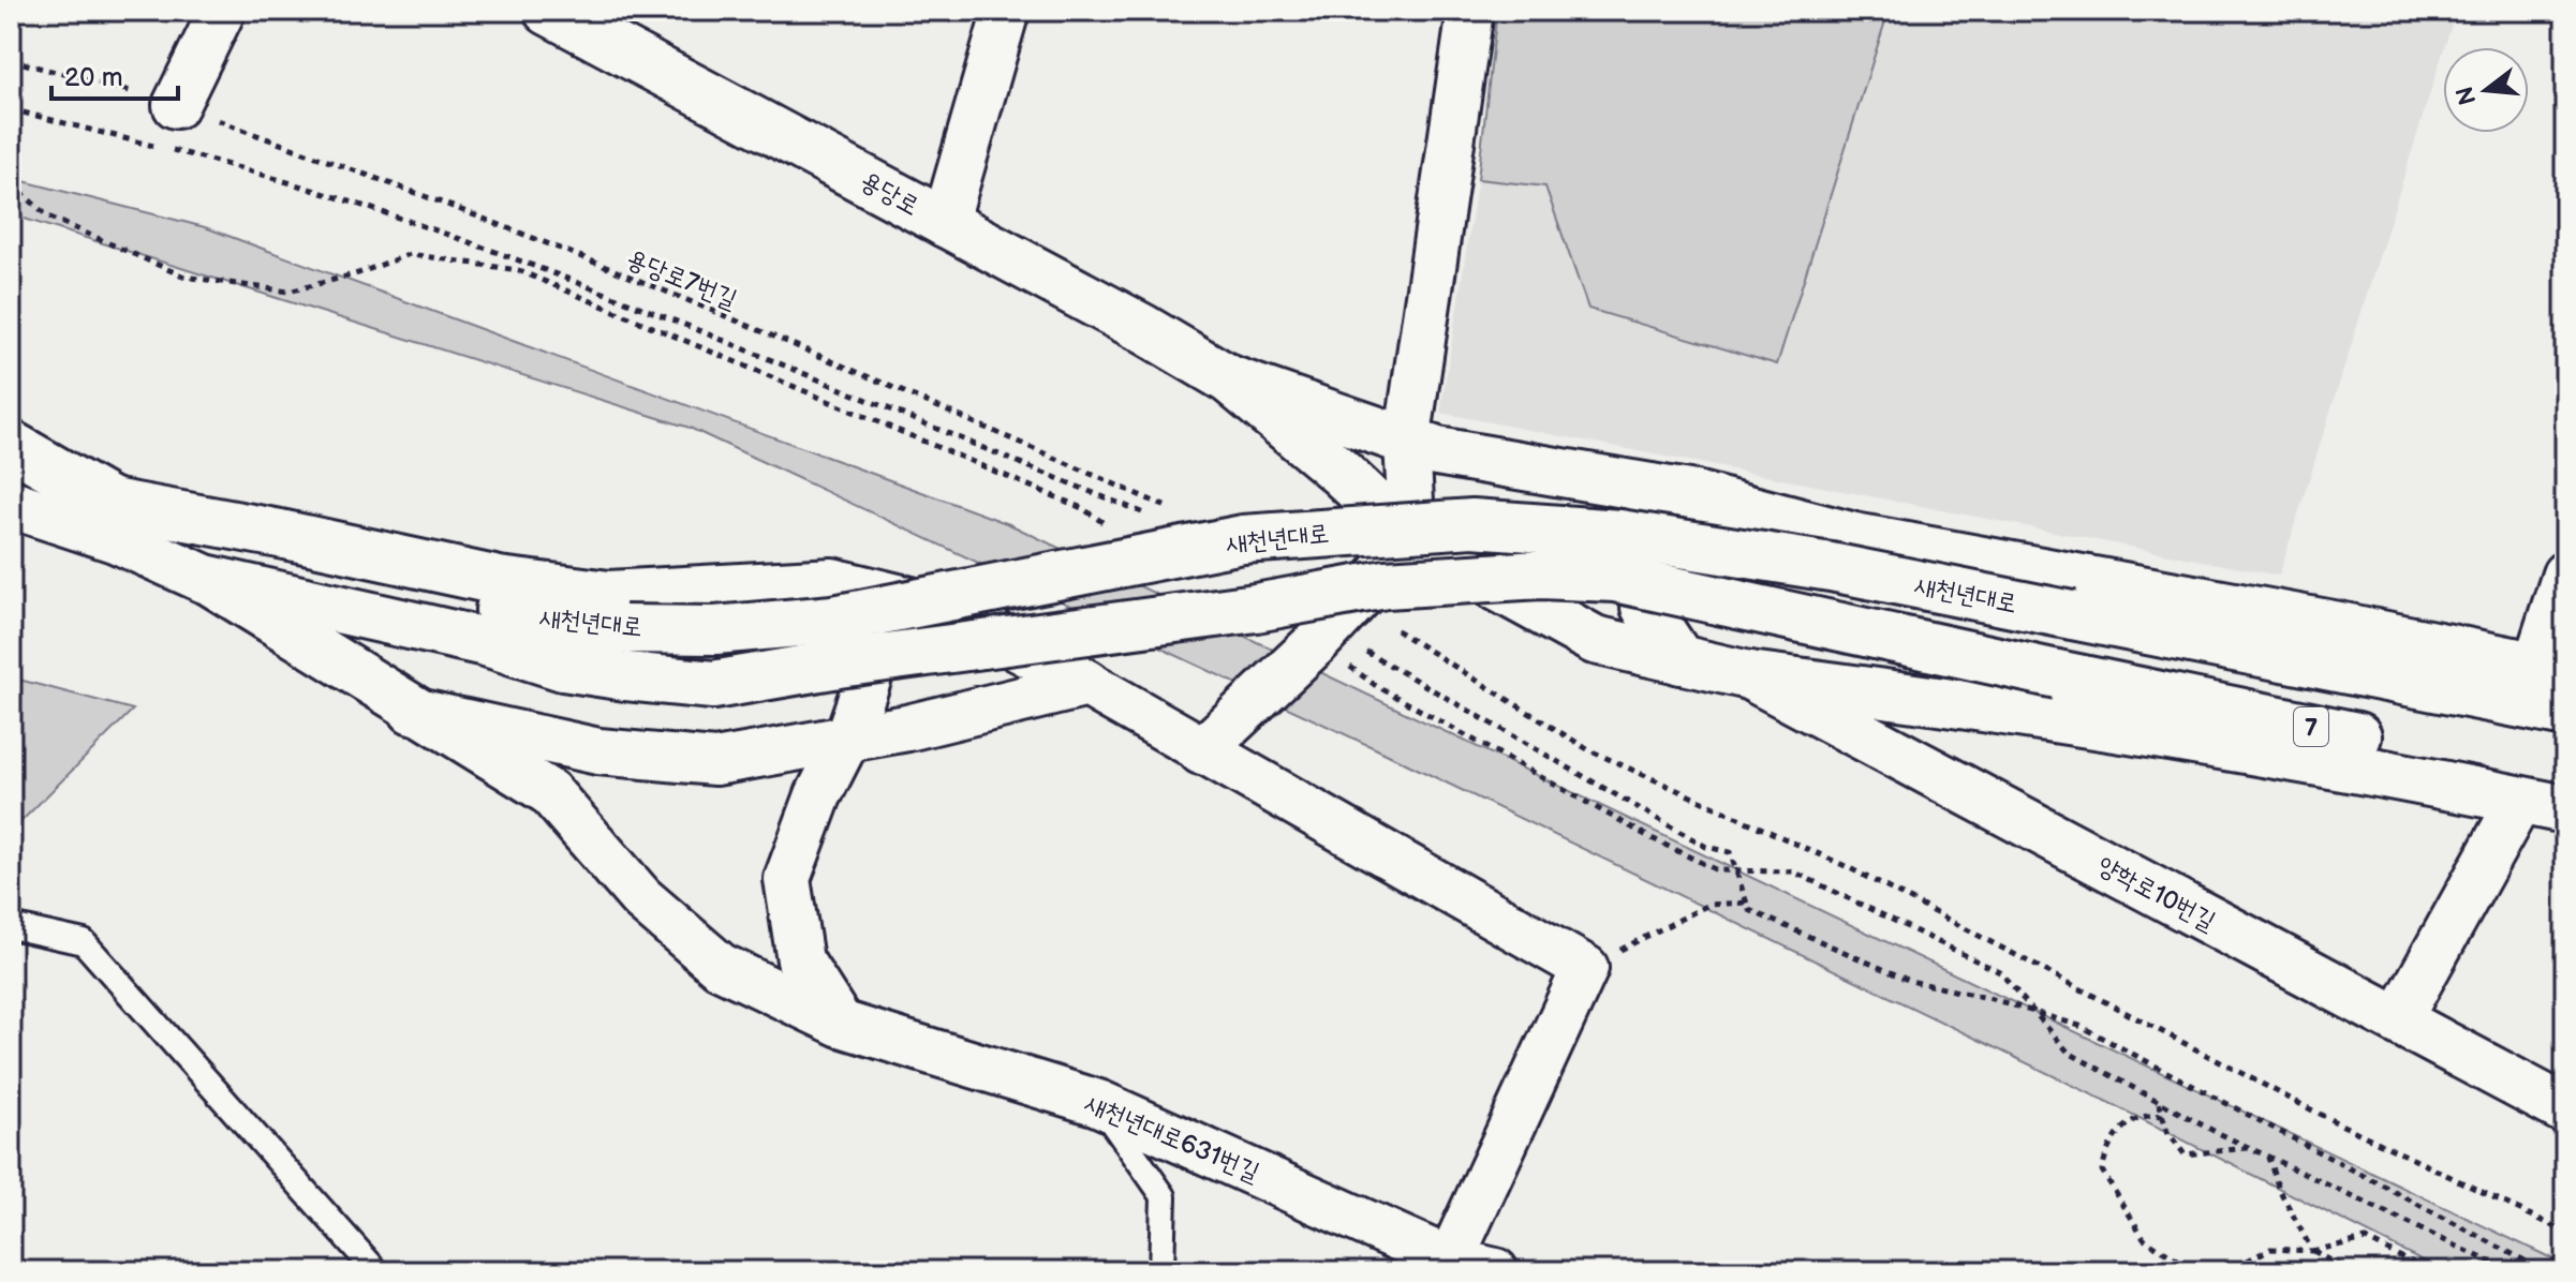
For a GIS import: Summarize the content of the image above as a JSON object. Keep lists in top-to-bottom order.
{
  "streets": {
    "main road": [
      "용당로",
      "새천년대로",
      "7",
      "양학로10번길"
    ],
    "street": ["새천년대로631번길"],
    "path": ["용당로7번길"]
  },
  "crossings": [
    ["새천년대로", "새천년대로631번길"]
  ],
  "scale_bar": "20 m",
  "north": "left"
}
